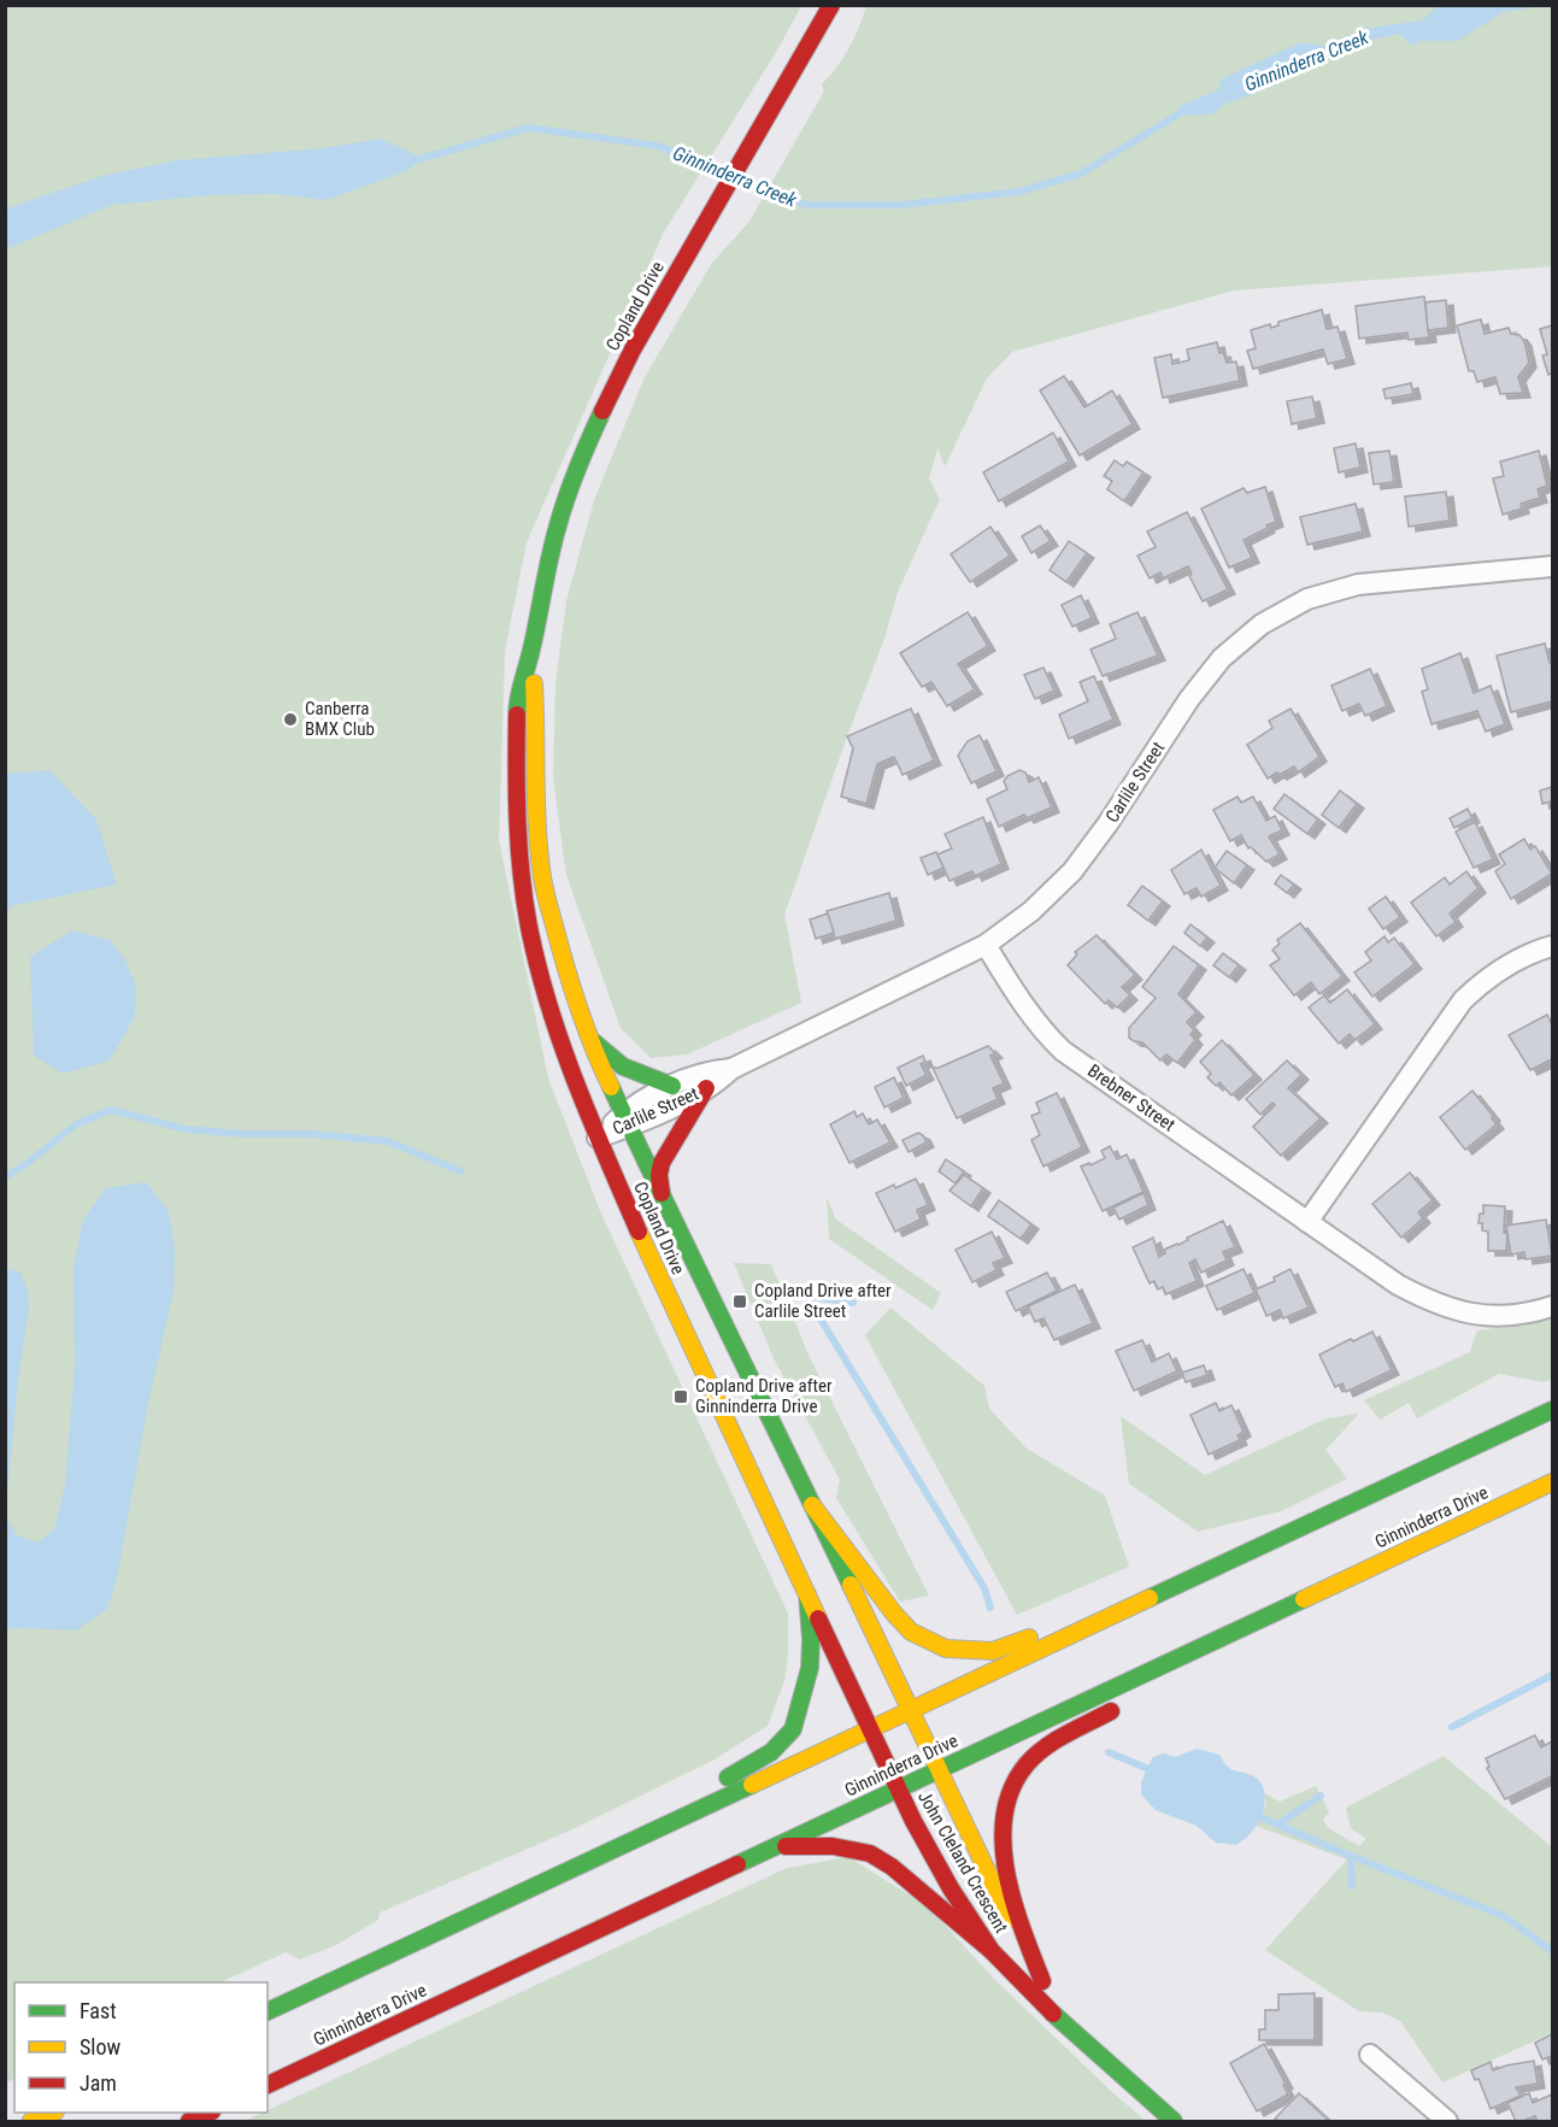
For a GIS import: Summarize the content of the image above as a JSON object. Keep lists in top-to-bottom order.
{
  "streets": {
    "main road": ["Copland Drive", "Ginninderra Drive", "John Cleland Crescent"],
    "street": ["Carlile Street", "Brebner Street"]
  },
  "crossings": [
    ["Copland Drive", "Carlile Street"],
    ["Copland Drive", "Ginninderra Drive"],
    ["Copland Drive", "John Cleland Crescent"],
    ["Carlile Street", "Brebner Street"],
    ["Ginninderra Drive", "John Cleland Crescent"]
  ],
  "water": ["Ginninderra Creek"],
  "places": {
    "other": ["Canberra BMX Club"],
    "transit": ["Copland Drive after Carlile Street", "Copland Drive after Ginninderra Drive"]
  },
  "legend": ["Fast", "Slow", "Jam"]
}
